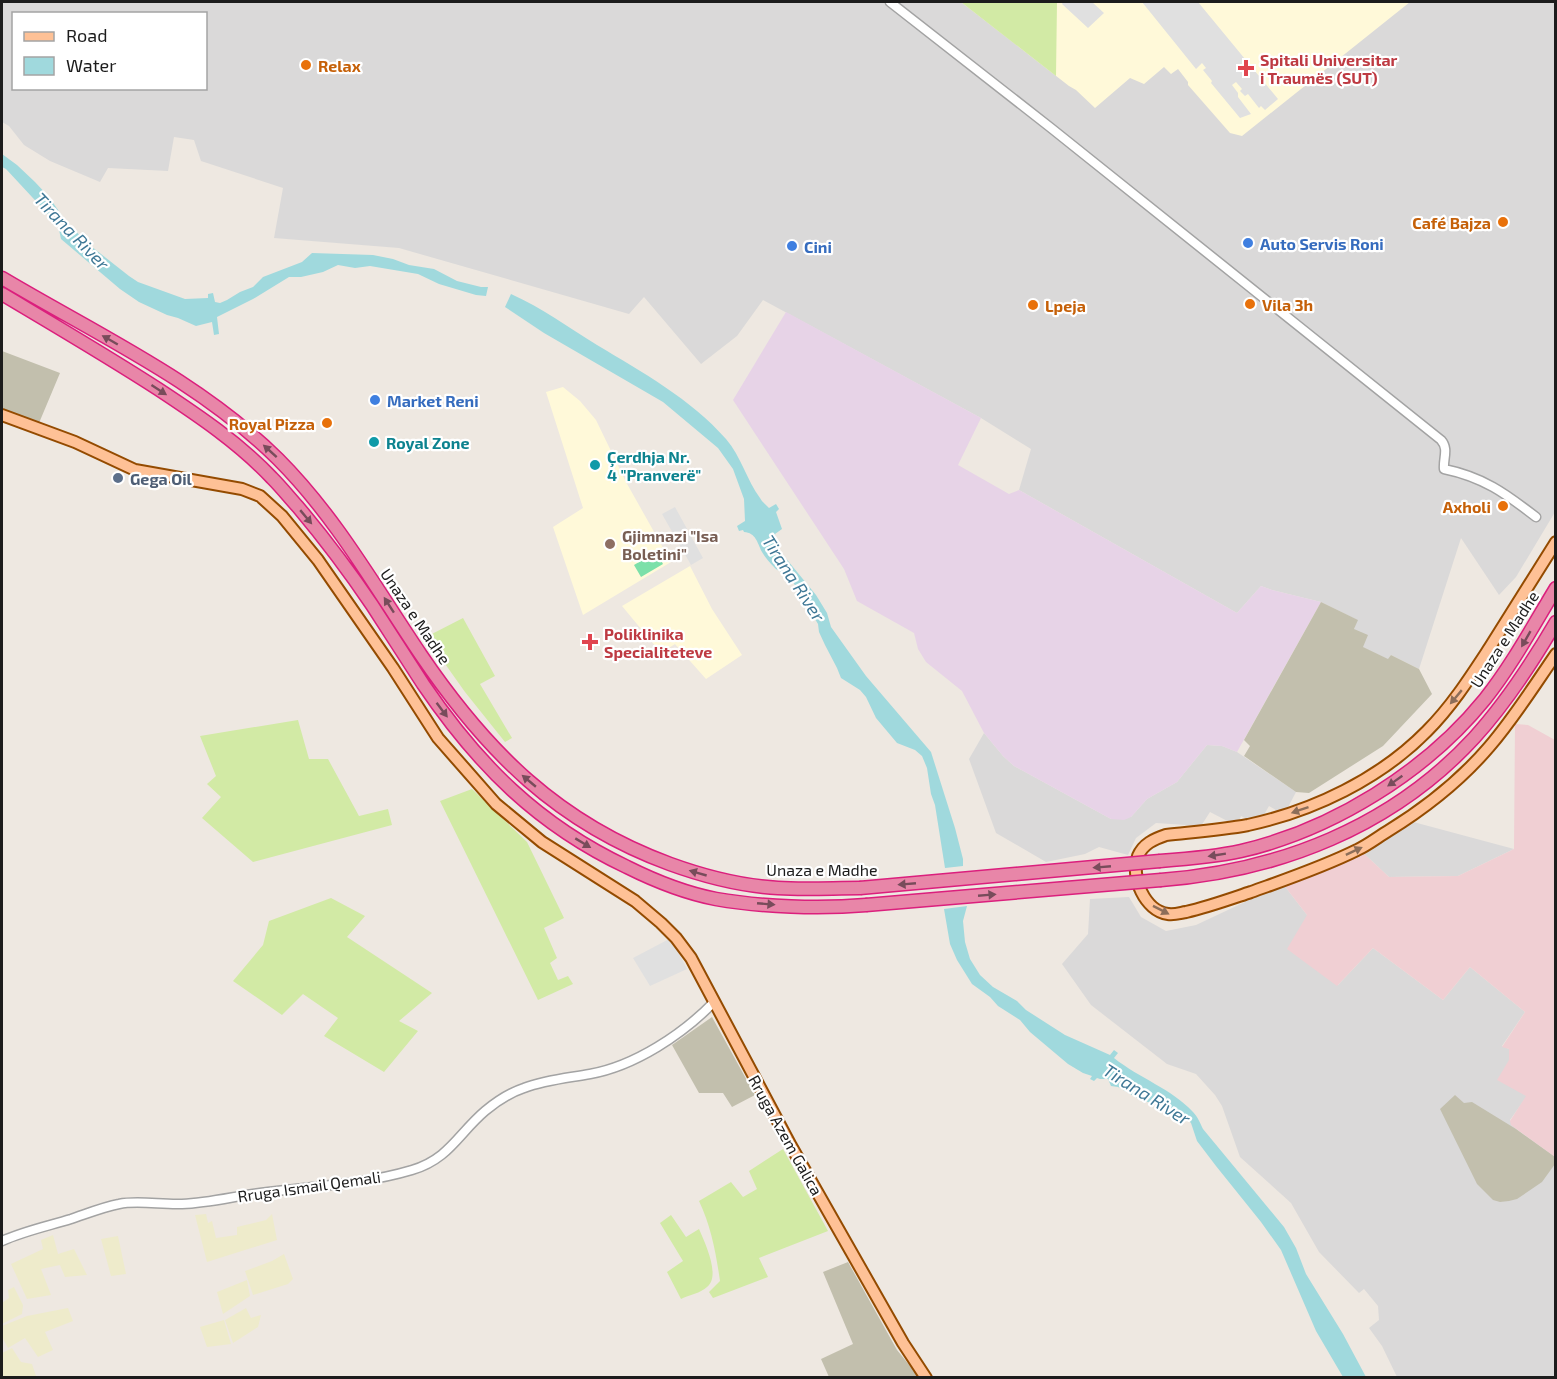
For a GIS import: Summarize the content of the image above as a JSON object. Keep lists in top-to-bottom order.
{
  "streets": {
    "highway": ["Unaza e Madhe"],
    "main road": ["Rruga Azem Galica"],
    "street": ["Rruga Ismail Qemali"]
  },
  "crossings": [
    ["Rruga Azem Galica", "Rruga Ismail Qemali"]
  ],
  "water": ["Tirana River"],
  "places": {
    "other": [
      "Relax",
      "Café Bajza",
      "Auto Servis Roni",
      "Cini",
      "Vila 3h",
      "Lpeja",
      "Market Reni",
      "Royal Pizza",
      "Royal Zone",
      "Çerdhja Nr. 4 \"Pranverë\"",
      "Gega Oil",
      "Axholi",
      "Gjimnazi \"Isa Boletini\""
    ],
    "health": ["Spitali Universitar i Traumës (SUT)", "Poliklinika Specialiteteve"]
  },
  "legend": ["Road", "Water"]
}
